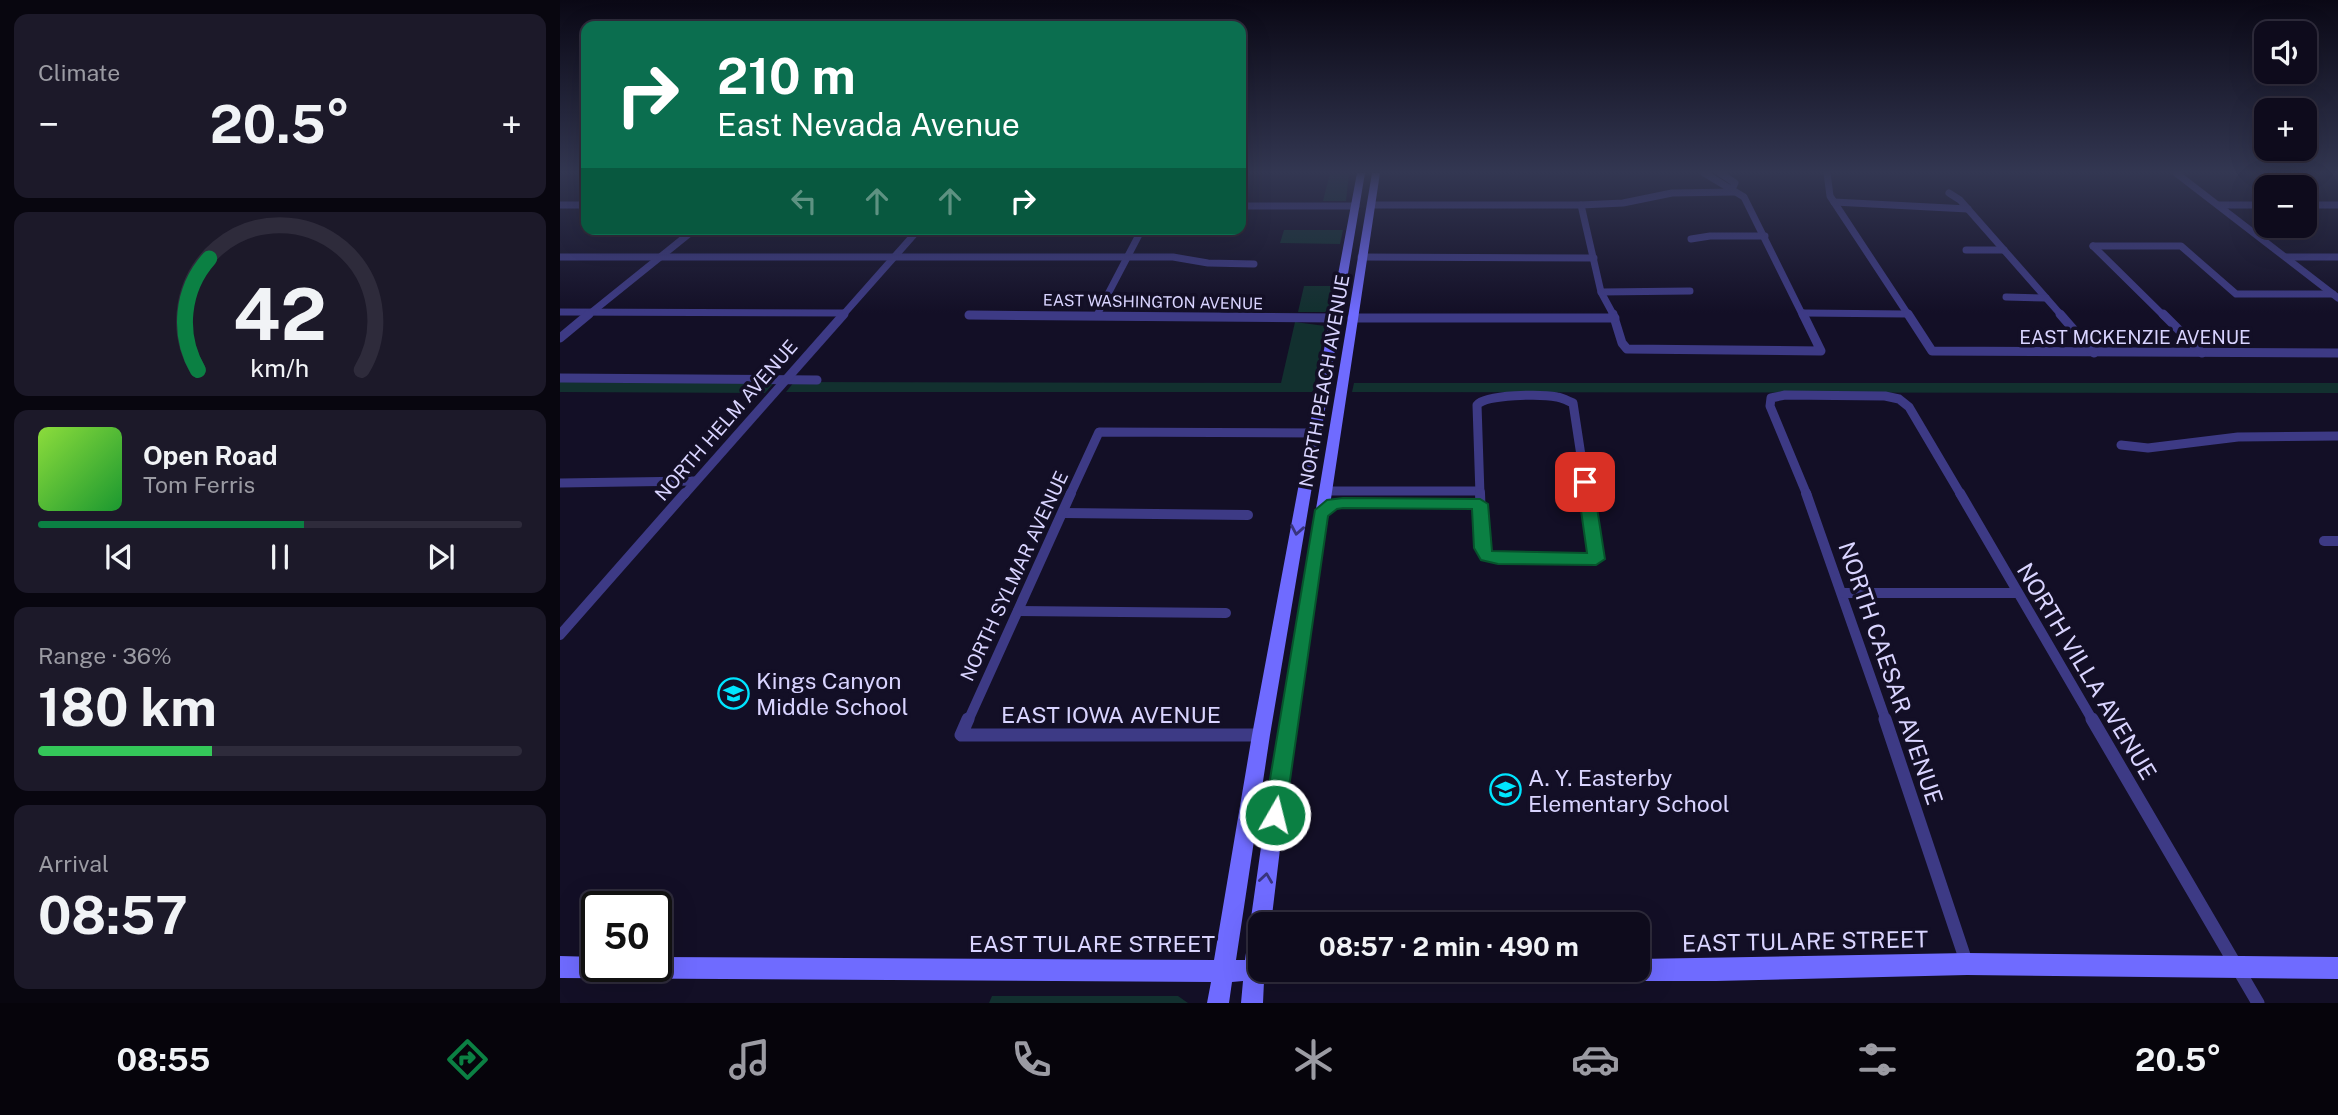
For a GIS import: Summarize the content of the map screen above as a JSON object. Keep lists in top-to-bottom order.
{
  "streets": {
    "main road": ["NORTH PEACH AVENUE", "EAST TULARE STREET"],
    "street": [
      "EAST WASHINGTON AVENUE",
      "EAST MCKENZIE AVENUE",
      "NORTH HELM AVENUE",
      "NORTH SYLMAR AVENUE",
      "NORTH VILLA AVENUE",
      "NORTH CAESAR AVENUE",
      "EAST IOWA AVENUE"
    ]
  },
  "crossings": [
    ["EAST WASHINGTON AVENUE", "NORTH PEACH AVENUE"],
    ["NORTH PEACH AVENUE", "NORTH SYLMAR AVENUE"],
    ["NORTH PEACH AVENUE", "EAST IOWA AVENUE"],
    ["NORTH PEACH AVENUE", "EAST TULARE STREET"],
    ["NORTH SYLMAR AVENUE", "EAST IOWA AVENUE"],
    ["NORTH VILLA AVENUE", "NORTH CAESAR AVENUE"],
    ["NORTH VILLA AVENUE", "EAST TULARE STREET"],
    ["NORTH CAESAR AVENUE", "EAST TULARE STREET"]
  ],
  "places": {
    "school or university": ["Kings Canyon Middle School", "A. Y. Easterby Elementary School"]
  },
  "page": {
    "tile": [
      "Climate",
      ["Range · 36%", "180 km"],
      ["Arrival", "08:57"]
    ],
    "map_buttons": ["+", "−"],
    "turn": ["210 m", "East Nevada Avenue"],
    "heat": ["−", "20.5°", "+"],
    "song": ["Open Road", "Tom Ferris"],
    "limit": "50",
    "trip": "08:57 · 2 min · 490 m",
    "tabs": ["08:55", "20.5°"],
    "gauge": ["42", "km/h"]
  }
}
